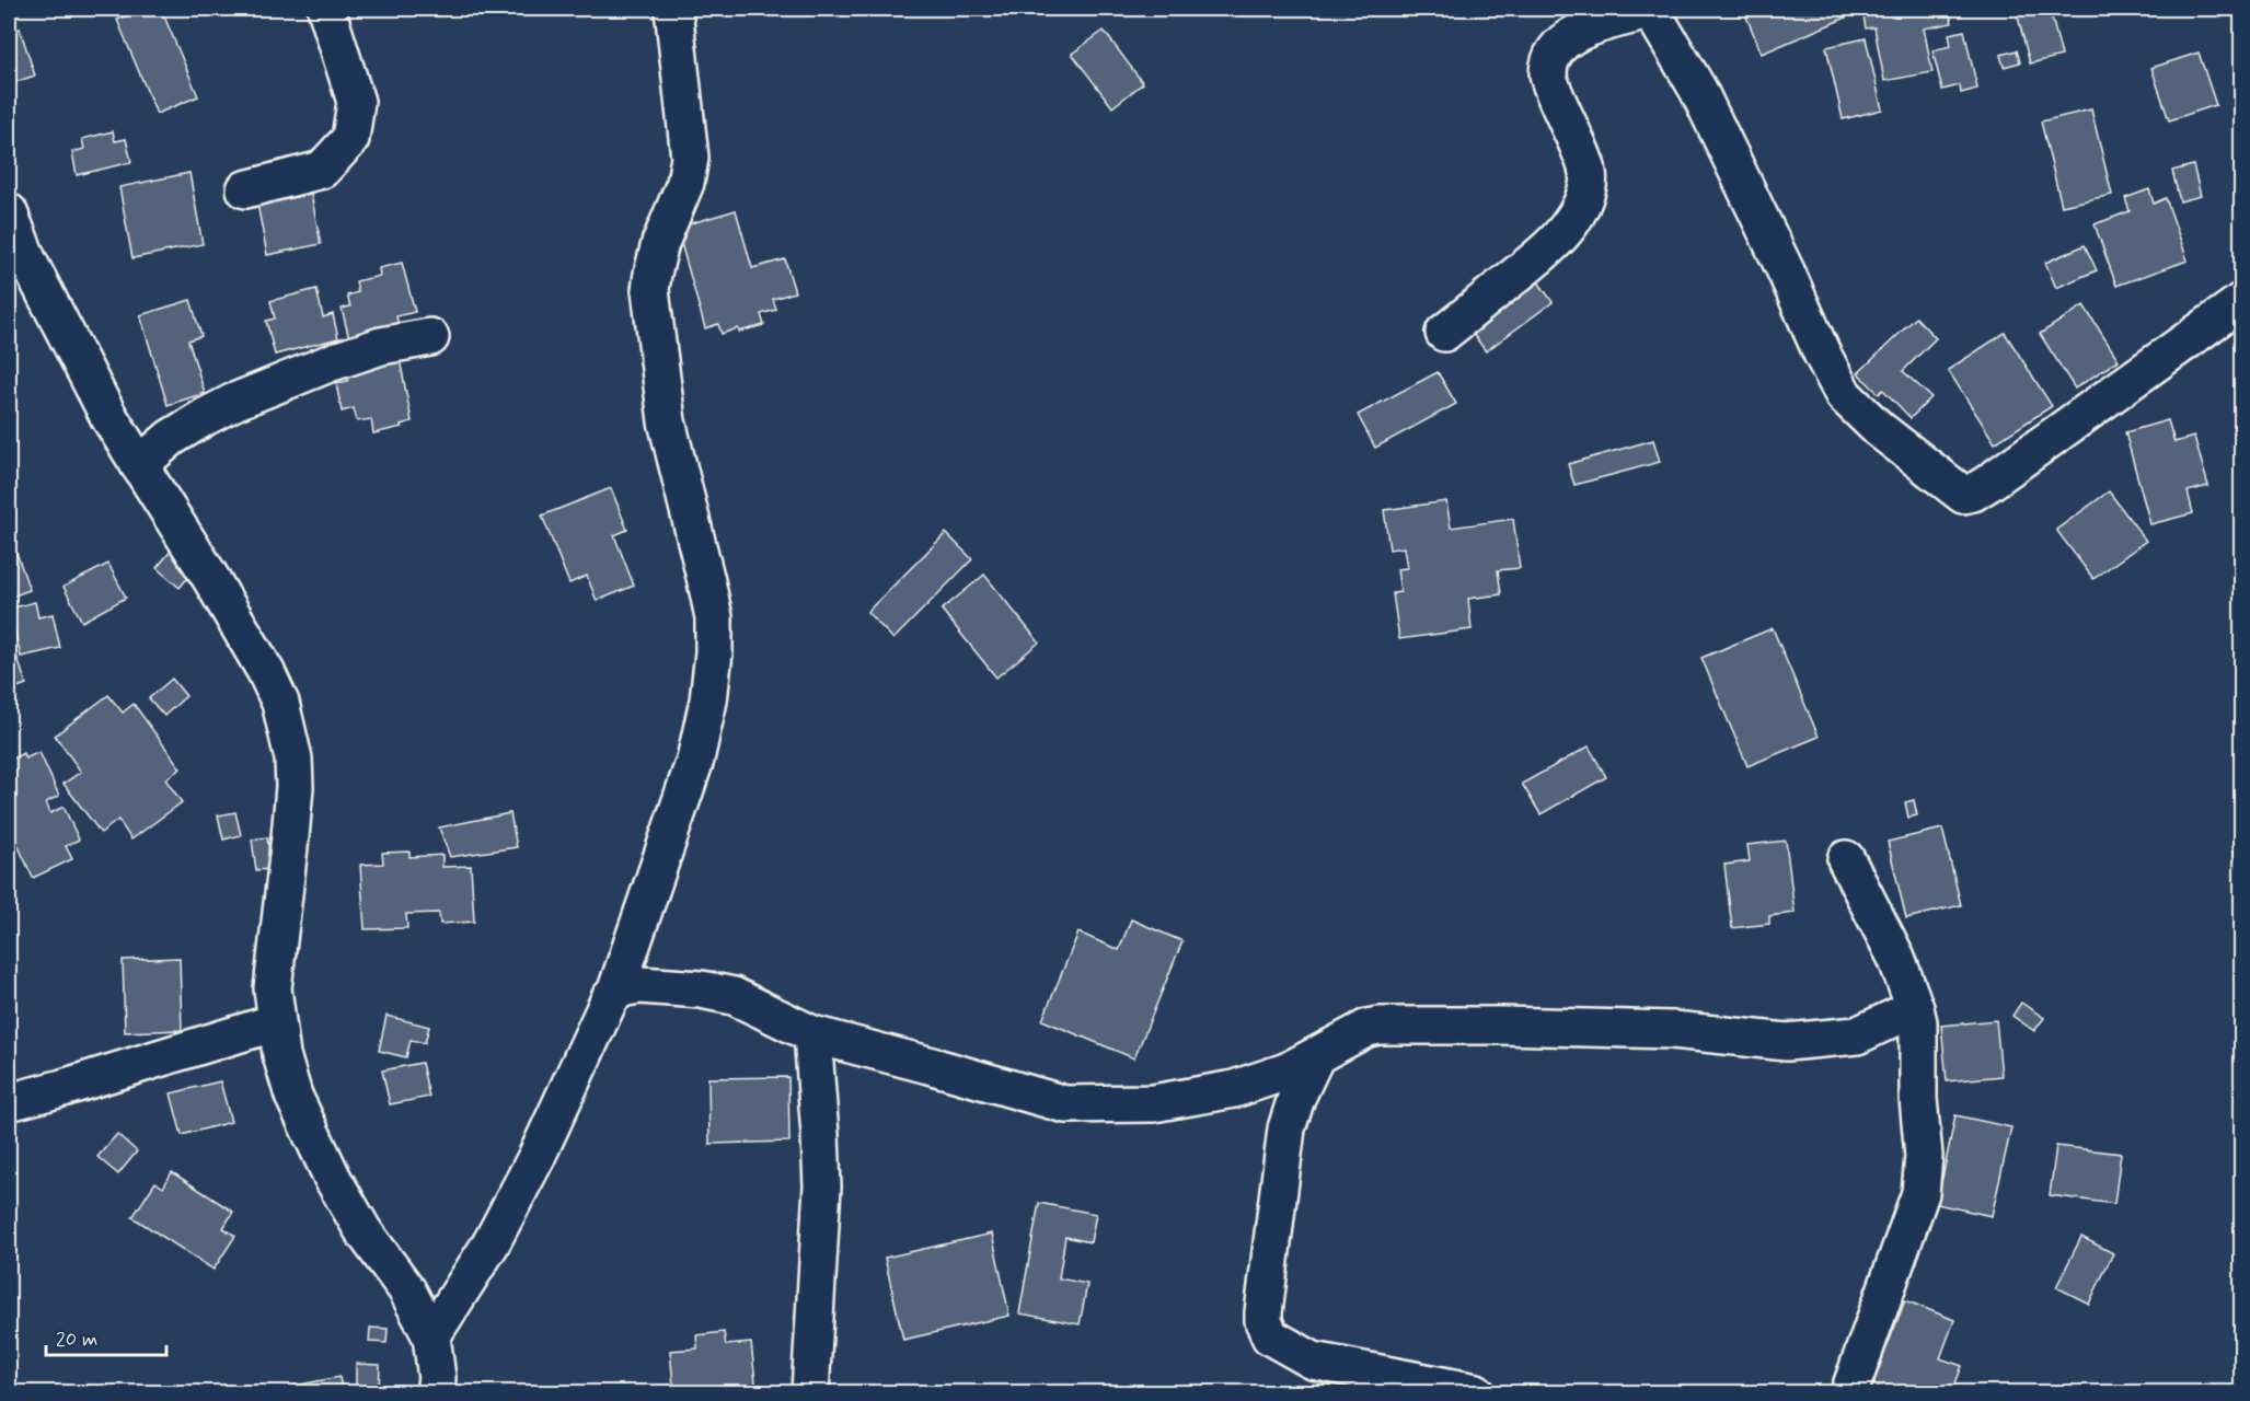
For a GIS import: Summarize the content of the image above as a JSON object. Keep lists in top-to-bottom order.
{
  "scale_bar": "20 m"
}
